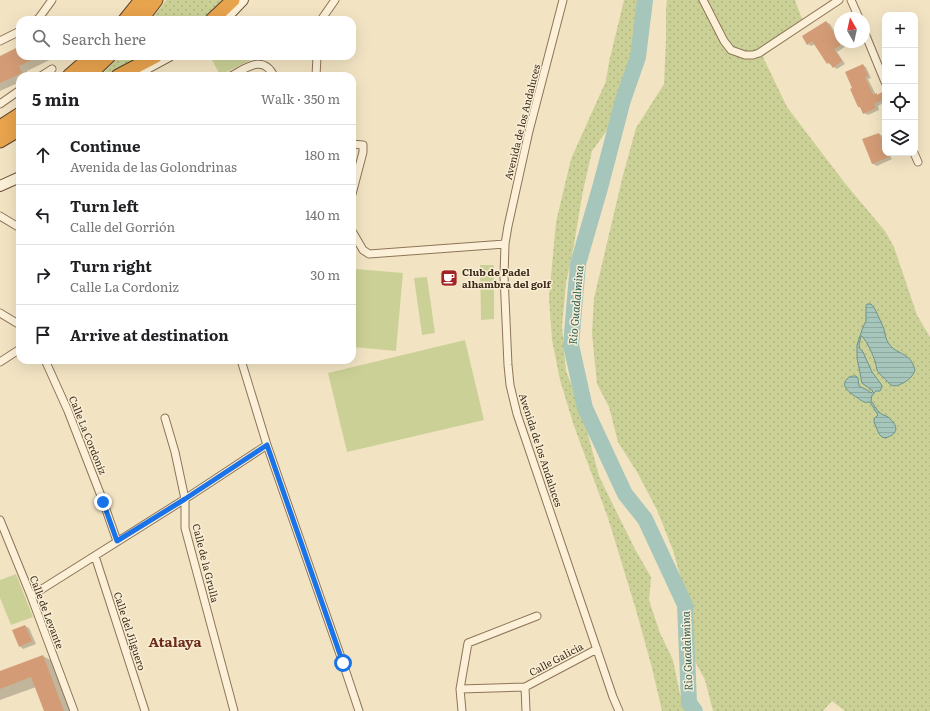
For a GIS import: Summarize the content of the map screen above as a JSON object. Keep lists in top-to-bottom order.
{
  "streets": {
    "street": [
      "Avenida de los Andaluces",
      "Calle La Cordoniz",
      "Calle de la Grulla",
      "Calle de Levante",
      "Calle del Jilguero",
      "Calle Galicia"
    ]
  },
  "crossings": [
    ["Avenida de los Andaluces", "Calle Galicia"]
  ],
  "districts": ["Atalaya"],
  "water": ["Rio Guadalmina"],
  "places": {
    "cafe": ["Club de Padel alhambra del golf"]
  },
  "north": "top",
  "page": {
    "map_buttons": ["+", "−"],
    "search": "Search here",
    "heading": ["5 min", "Walk · 350 m"],
    "list": [
      ["Continue", "Avenida de las Golondrinas", "180 m"],
      ["Turn left", "Calle del Gorrión", "140 m"],
      ["Turn right", "Calle La Cordoniz", "30 m"],
      "Arrive at destination"
    ]
  }
}
